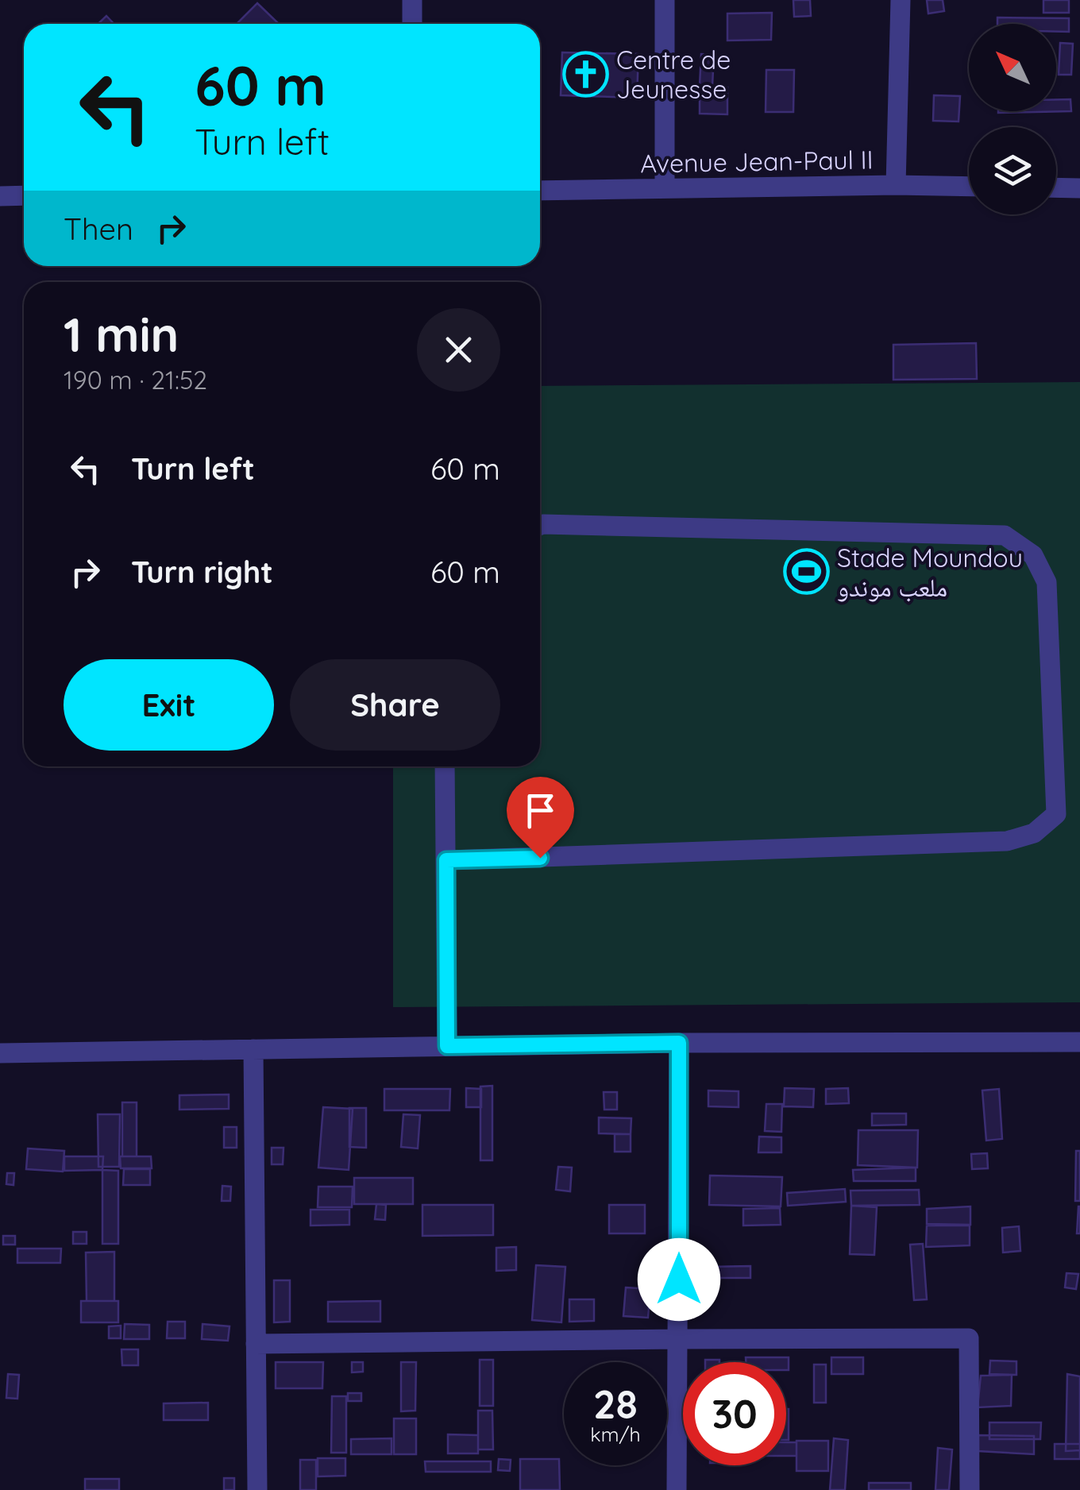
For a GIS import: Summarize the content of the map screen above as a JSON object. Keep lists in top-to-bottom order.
{
  "streets": {
    "street": ["Avenue Jean-Paul II"]
  },
  "places": {
    "church": ["Centre de Jeunesse"],
    "sports": ["Stade Moundou ملعب موندو"]
  },
  "north": "top left",
  "page": {
    "turn": ["60 m", "Turn left"],
    "then": "Then",
    "heading": ["1 min", "190 m · 21:52"],
    "list": [
      {
        "name": "Turn left",
        "value": "60 m"
      },
      {
        "name": "Turn right",
        "value": "60 m"
      }
    ],
    "buttons": ["Exit", "Share"],
    "speed": "28 km/h",
    "limit": "30"
  }
}
